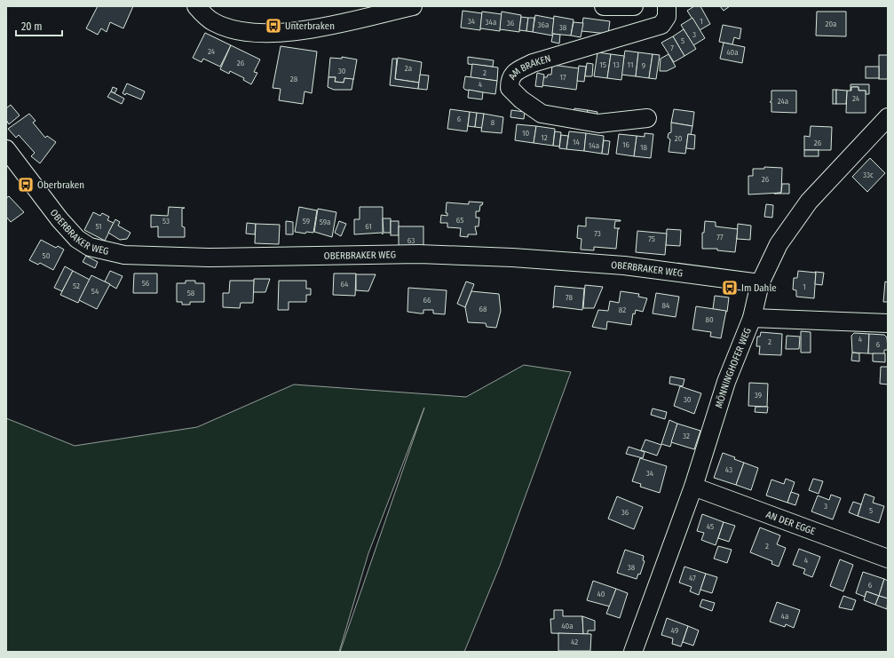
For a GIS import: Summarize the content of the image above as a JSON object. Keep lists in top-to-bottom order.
{
  "streets": {
    "street": [
      "AM BRAKEN",
      "OBERBRAKER WEG",
      "MÖNNINGHOFER WEG",
      "AN DER EGGE"
    ]
  },
  "crossings": [
    ["OBERBRAKER WEG", "MÖNNINGHOFER WEG"],
    ["MÖNNINGHOFER WEG", "AN DER EGGE"]
  ],
  "places": {
    "bus stop": ["Unterbraken", "Oberbraken", "Im Dahle"]
  },
  "house_numbers": [
    "34",
    "1",
    "34a",
    "36",
    "20a",
    "36a",
    "38",
    "3",
    "5",
    "7",
    "24",
    "40a",
    "26",
    "15",
    "13",
    "11",
    "9",
    "2a",
    "30",
    "2",
    "17",
    "28",
    "4",
    "24",
    "24a",
    "6",
    "8",
    "10",
    "12",
    "20",
    "14",
    "26",
    "16",
    "14a",
    "18",
    "33c",
    "26",
    "65",
    "53",
    "59",
    "59a",
    "51",
    "61",
    "73",
    "77",
    "75",
    "63",
    "50",
    "56",
    "64",
    "52",
    "1",
    "54",
    "58",
    "78",
    "66",
    "84",
    "68",
    "82",
    "80",
    "4",
    "2",
    "6",
    "39",
    "30",
    "32",
    "43",
    "34",
    "3",
    "5",
    "36",
    "45",
    "2",
    "4",
    "38",
    "47",
    "6",
    "40",
    "4a",
    "40a",
    "49",
    "42"
  ],
  "scale_bar": "20 m"
}
